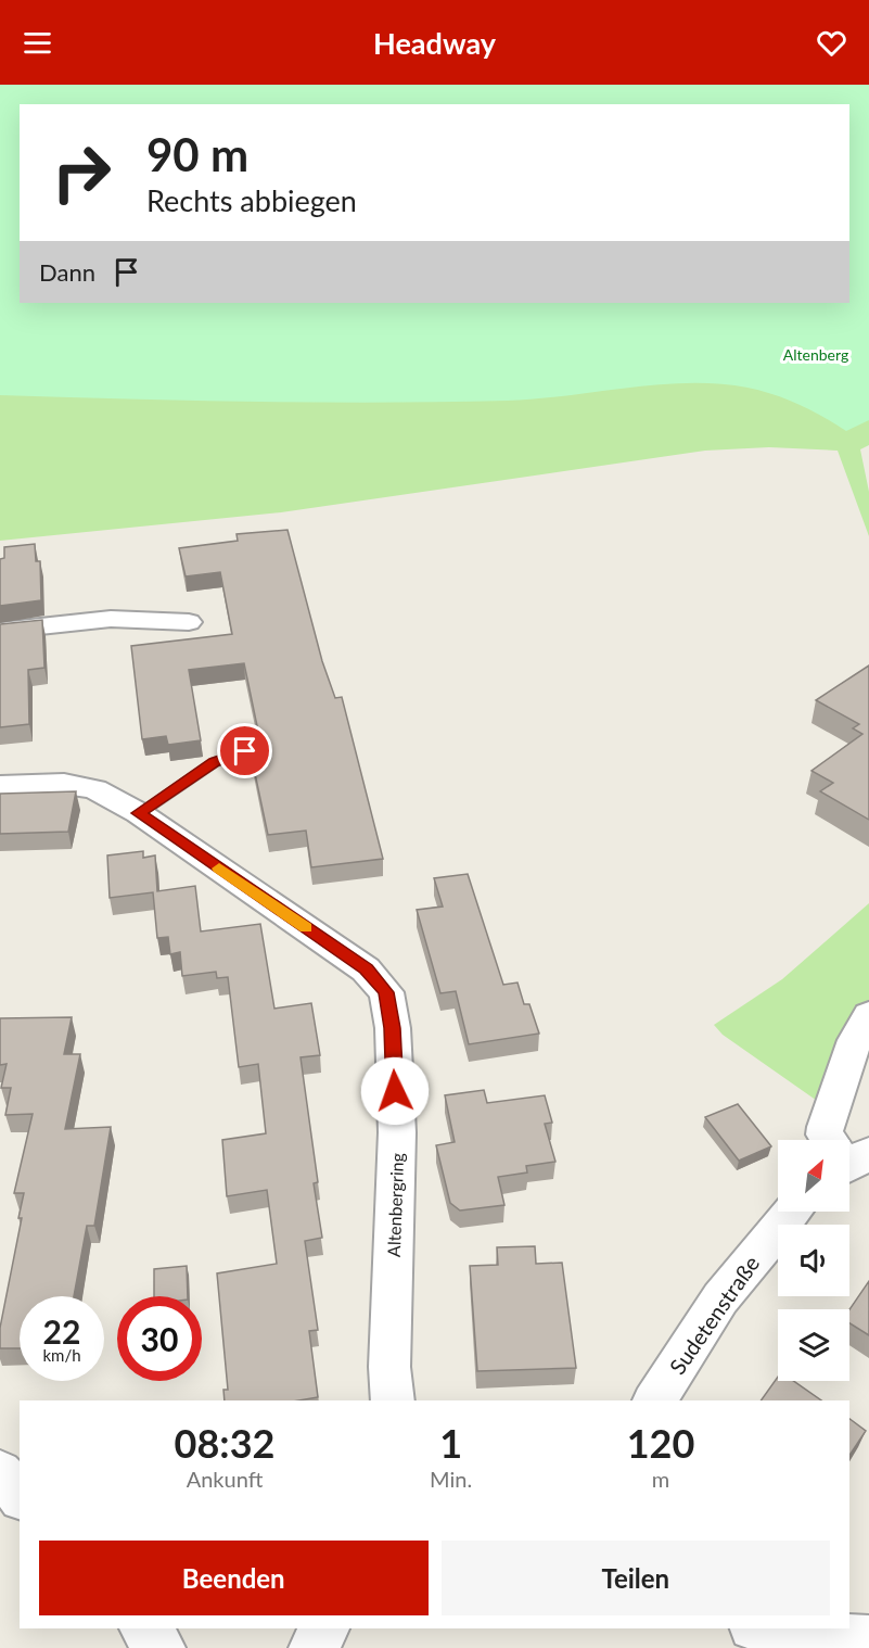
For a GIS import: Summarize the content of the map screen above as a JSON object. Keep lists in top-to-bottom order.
{
  "streets": {
    "street": ["Altenbergring", "Sudetenstraße"]
  },
  "parks": ["Altenberg"],
  "north": "top right",
  "page": {
    "header": "Headway",
    "turn": ["90 m", "Rechts abbiegen"],
    "then": "Dann",
    "speed": "22 km/h",
    "limit": "30",
    "eta": [
      "08:32",
      "Ankunft",
      "1",
      "Min.",
      "120",
      "m"
    ],
    "buttons": ["Beenden", "Teilen"]
  }
}
